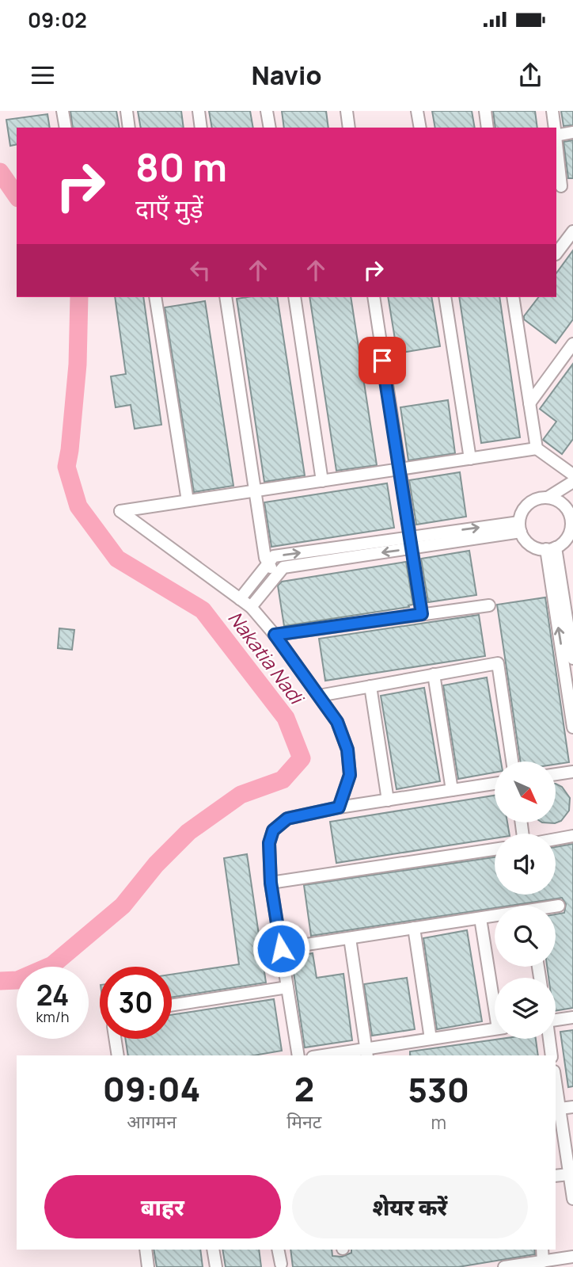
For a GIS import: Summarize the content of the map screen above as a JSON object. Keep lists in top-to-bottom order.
{
  "water": ["Nakatia Nadi"],
  "north": "bottom right",
  "page": {
    "status": "09:02",
    "header": "Navio",
    "turn": ["80 m", "दाएँ मुड़ें"],
    "speed": "24 km/h",
    "limit": "30",
    "eta": [
      "09:04",
      "आगमन",
      "2",
      "मिनट",
      "530",
      "m"
    ],
    "buttons": ["बाहर", "शेयर करें"]
  }
}
